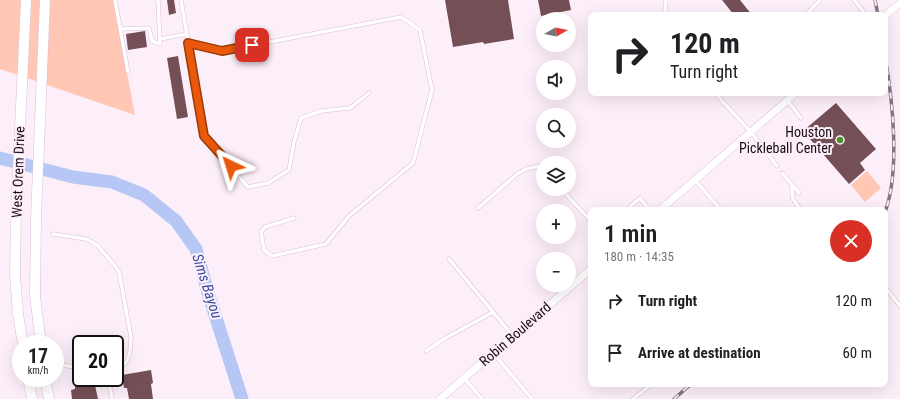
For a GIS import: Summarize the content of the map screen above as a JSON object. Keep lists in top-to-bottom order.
{
  "streets": {
    "main road": ["West Orem Drive"],
    "street": ["Robin Boulevard"]
  },
  "water": ["Sims Bayou"],
  "places": ["Houston Pickleball Center"],
  "north": "right",
  "page": {
    "map_buttons": ["+", "−"],
    "turn": ["120 m", "Turn right"],
    "heading": ["1 min", "180 m · 14:35"],
    "list": [
      {
        "name": "Turn right",
        "value": "120 m"
      },
      {
        "name": "Arrive at destination",
        "value": "60 m"
      }
    ],
    "speed": "17 km/h",
    "limit": "20"
  }
}
